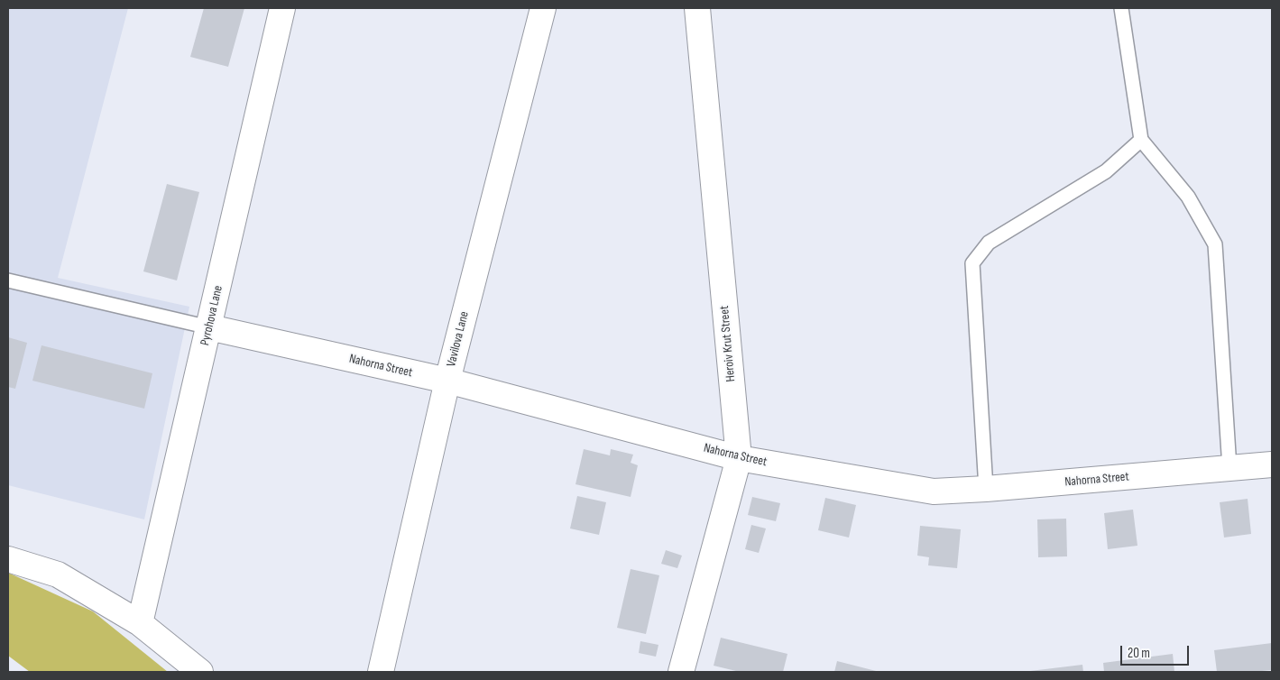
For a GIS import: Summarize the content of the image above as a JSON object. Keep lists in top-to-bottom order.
{
  "streets": {
    "street": [
      "Pyrohova Lane",
      "Vavilova Lane",
      "Heroiv Krut Street",
      "Nahorna Street"
    ]
  },
  "crossings": [
    ["Pyrohova Lane", "Nahorna Street"],
    ["Vavilova Lane", "Nahorna Street"],
    ["Heroiv Krut Street", "Nahorna Street"]
  ],
  "scale_bar": "20 m"
}
